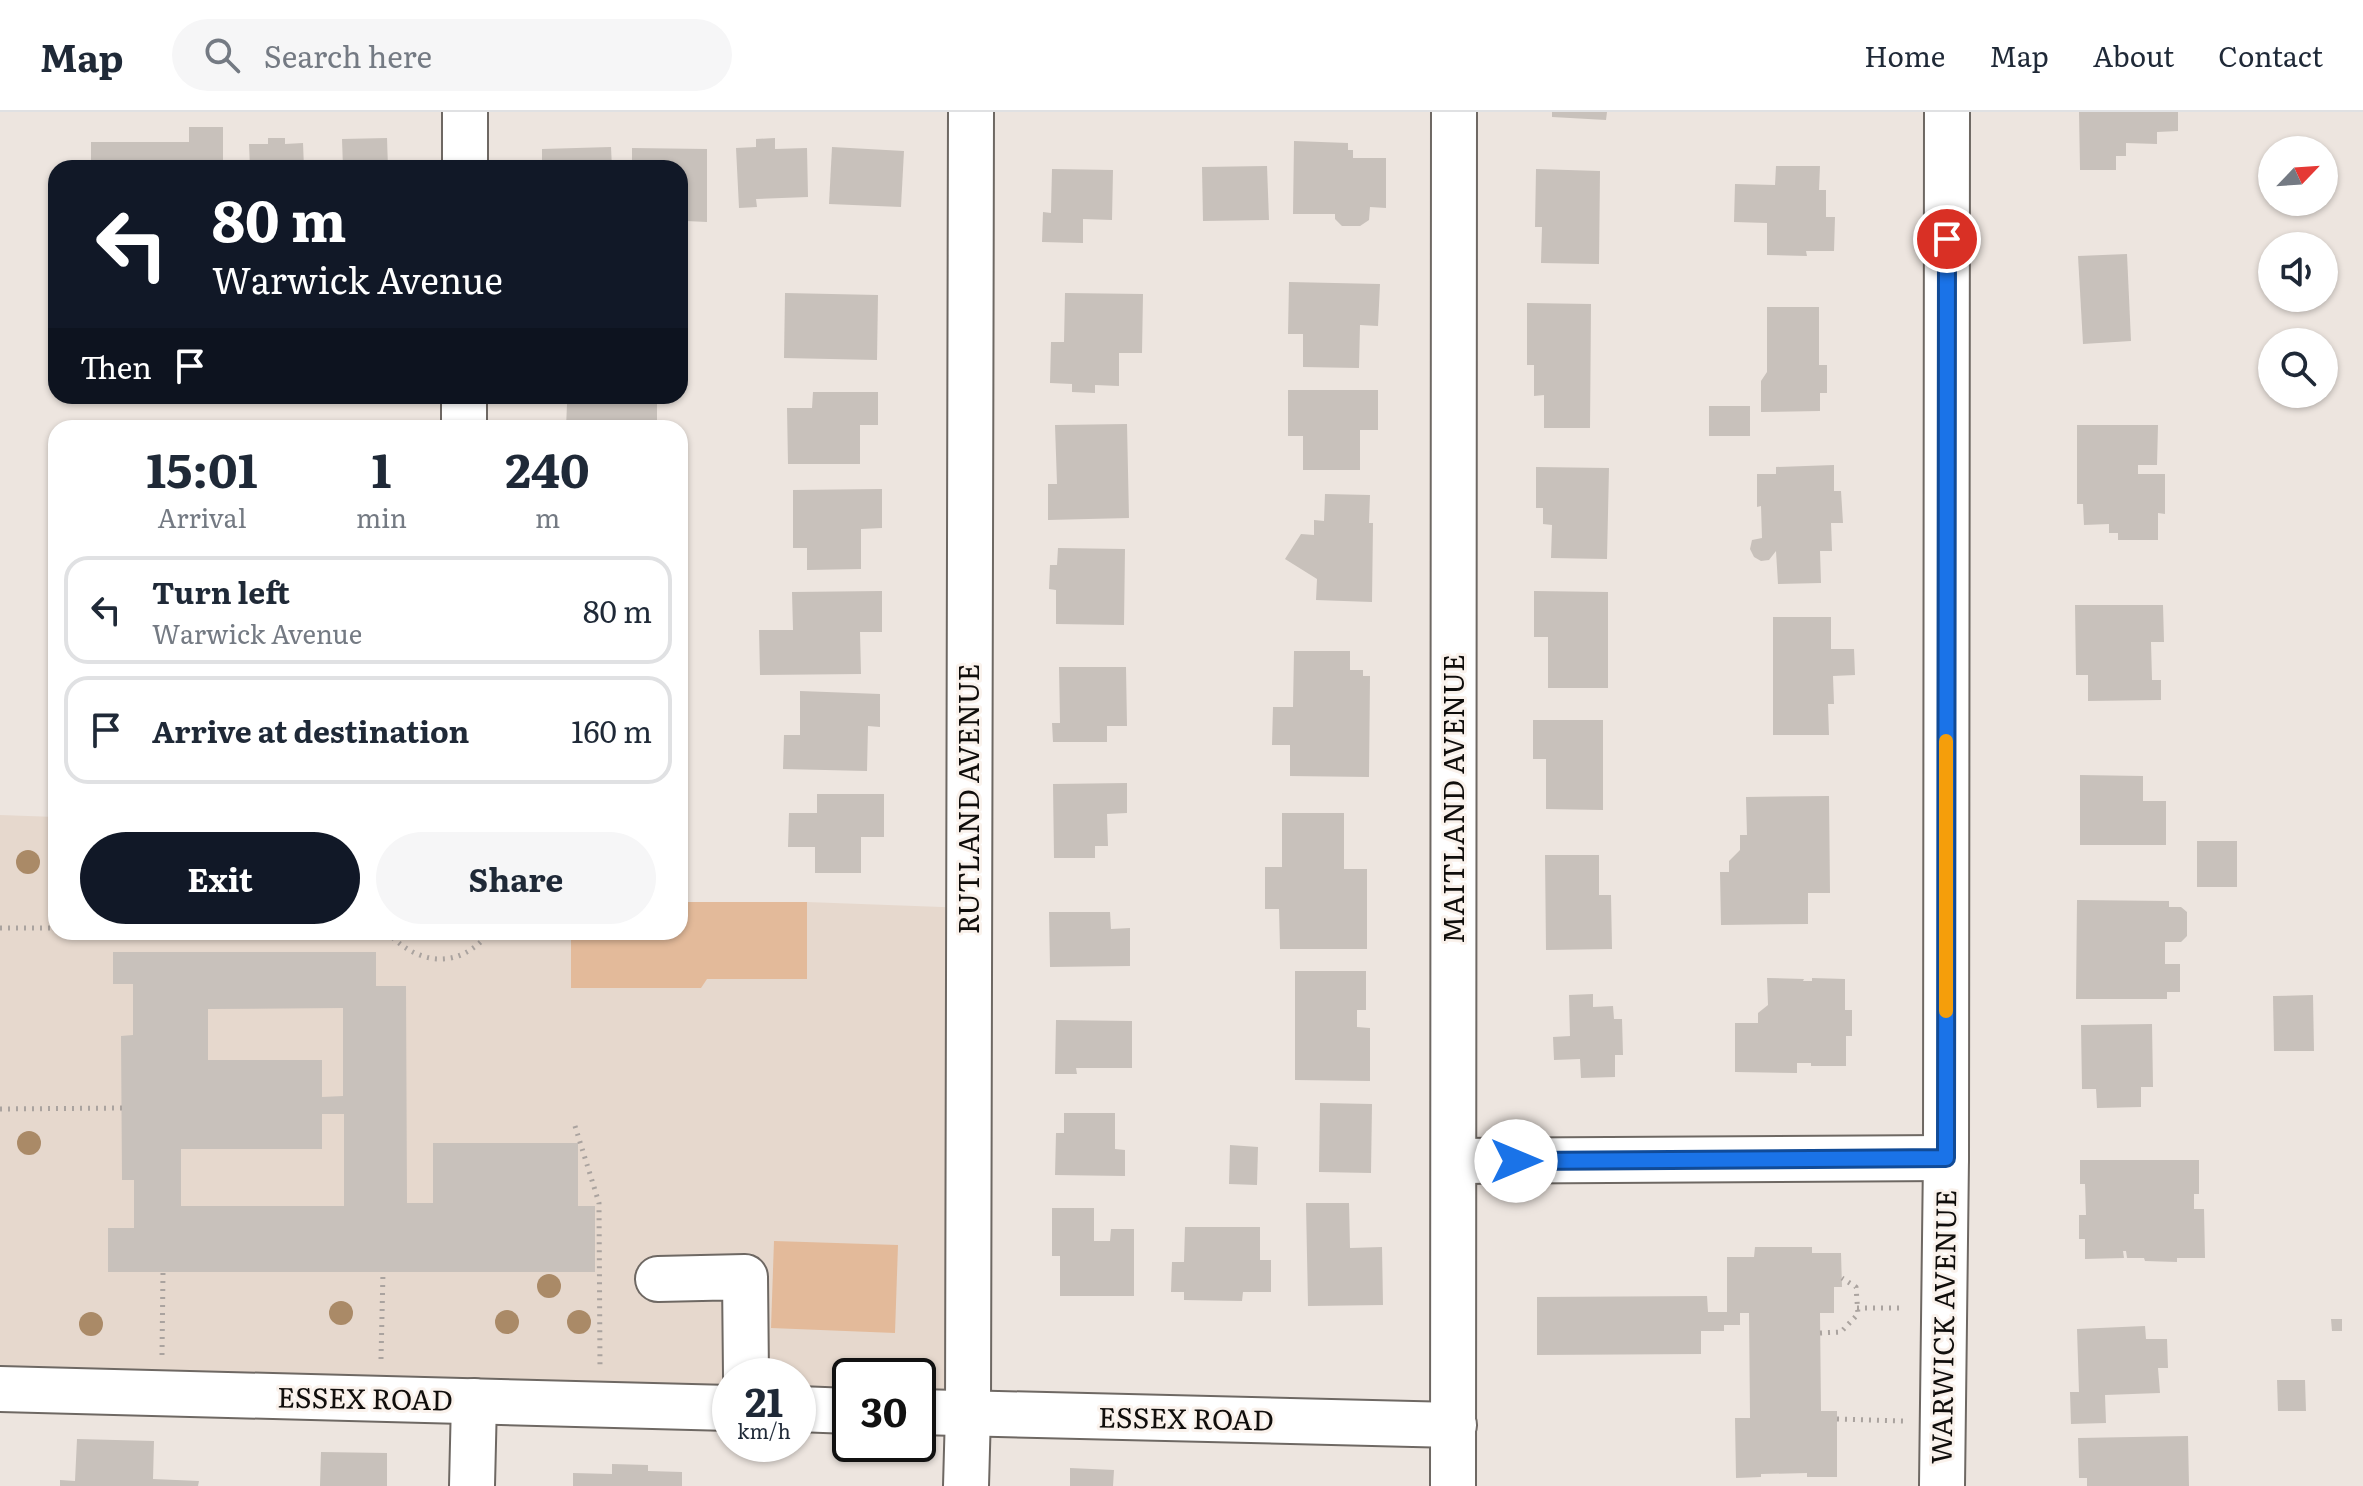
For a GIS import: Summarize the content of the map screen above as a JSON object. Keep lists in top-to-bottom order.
{
  "streets": {
    "street": [
      "RUTLAND AVENUE",
      "MAITLAND AVENUE",
      "WARWICK AVENUE",
      "ESSEX ROAD"
    ]
  },
  "crossings": [
    ["RUTLAND AVENUE", "ESSEX ROAD"],
    ["MAITLAND AVENUE", "ESSEX ROAD"]
  ],
  "north": "top right",
  "page": {
    "header": "Map",
    "search": "Search here",
    "nav": [
      "Home",
      "Map",
      "About",
      "Contact"
    ],
    "turn": ["80 m", "Warwick Avenue"],
    "then": "Then",
    "eta": [
      "15:01",
      "Arrival",
      "1",
      "min",
      "240",
      "m"
    ],
    "list": [
      {
        "name": "Turn left",
        "note": "Warwick Avenue",
        "value": "80 m"
      },
      {
        "name": "Arrive at destination",
        "value": "160 m"
      }
    ],
    "buttons": ["Exit", "Share"],
    "speed": "21 km/h",
    "limit": "30"
  }
}
